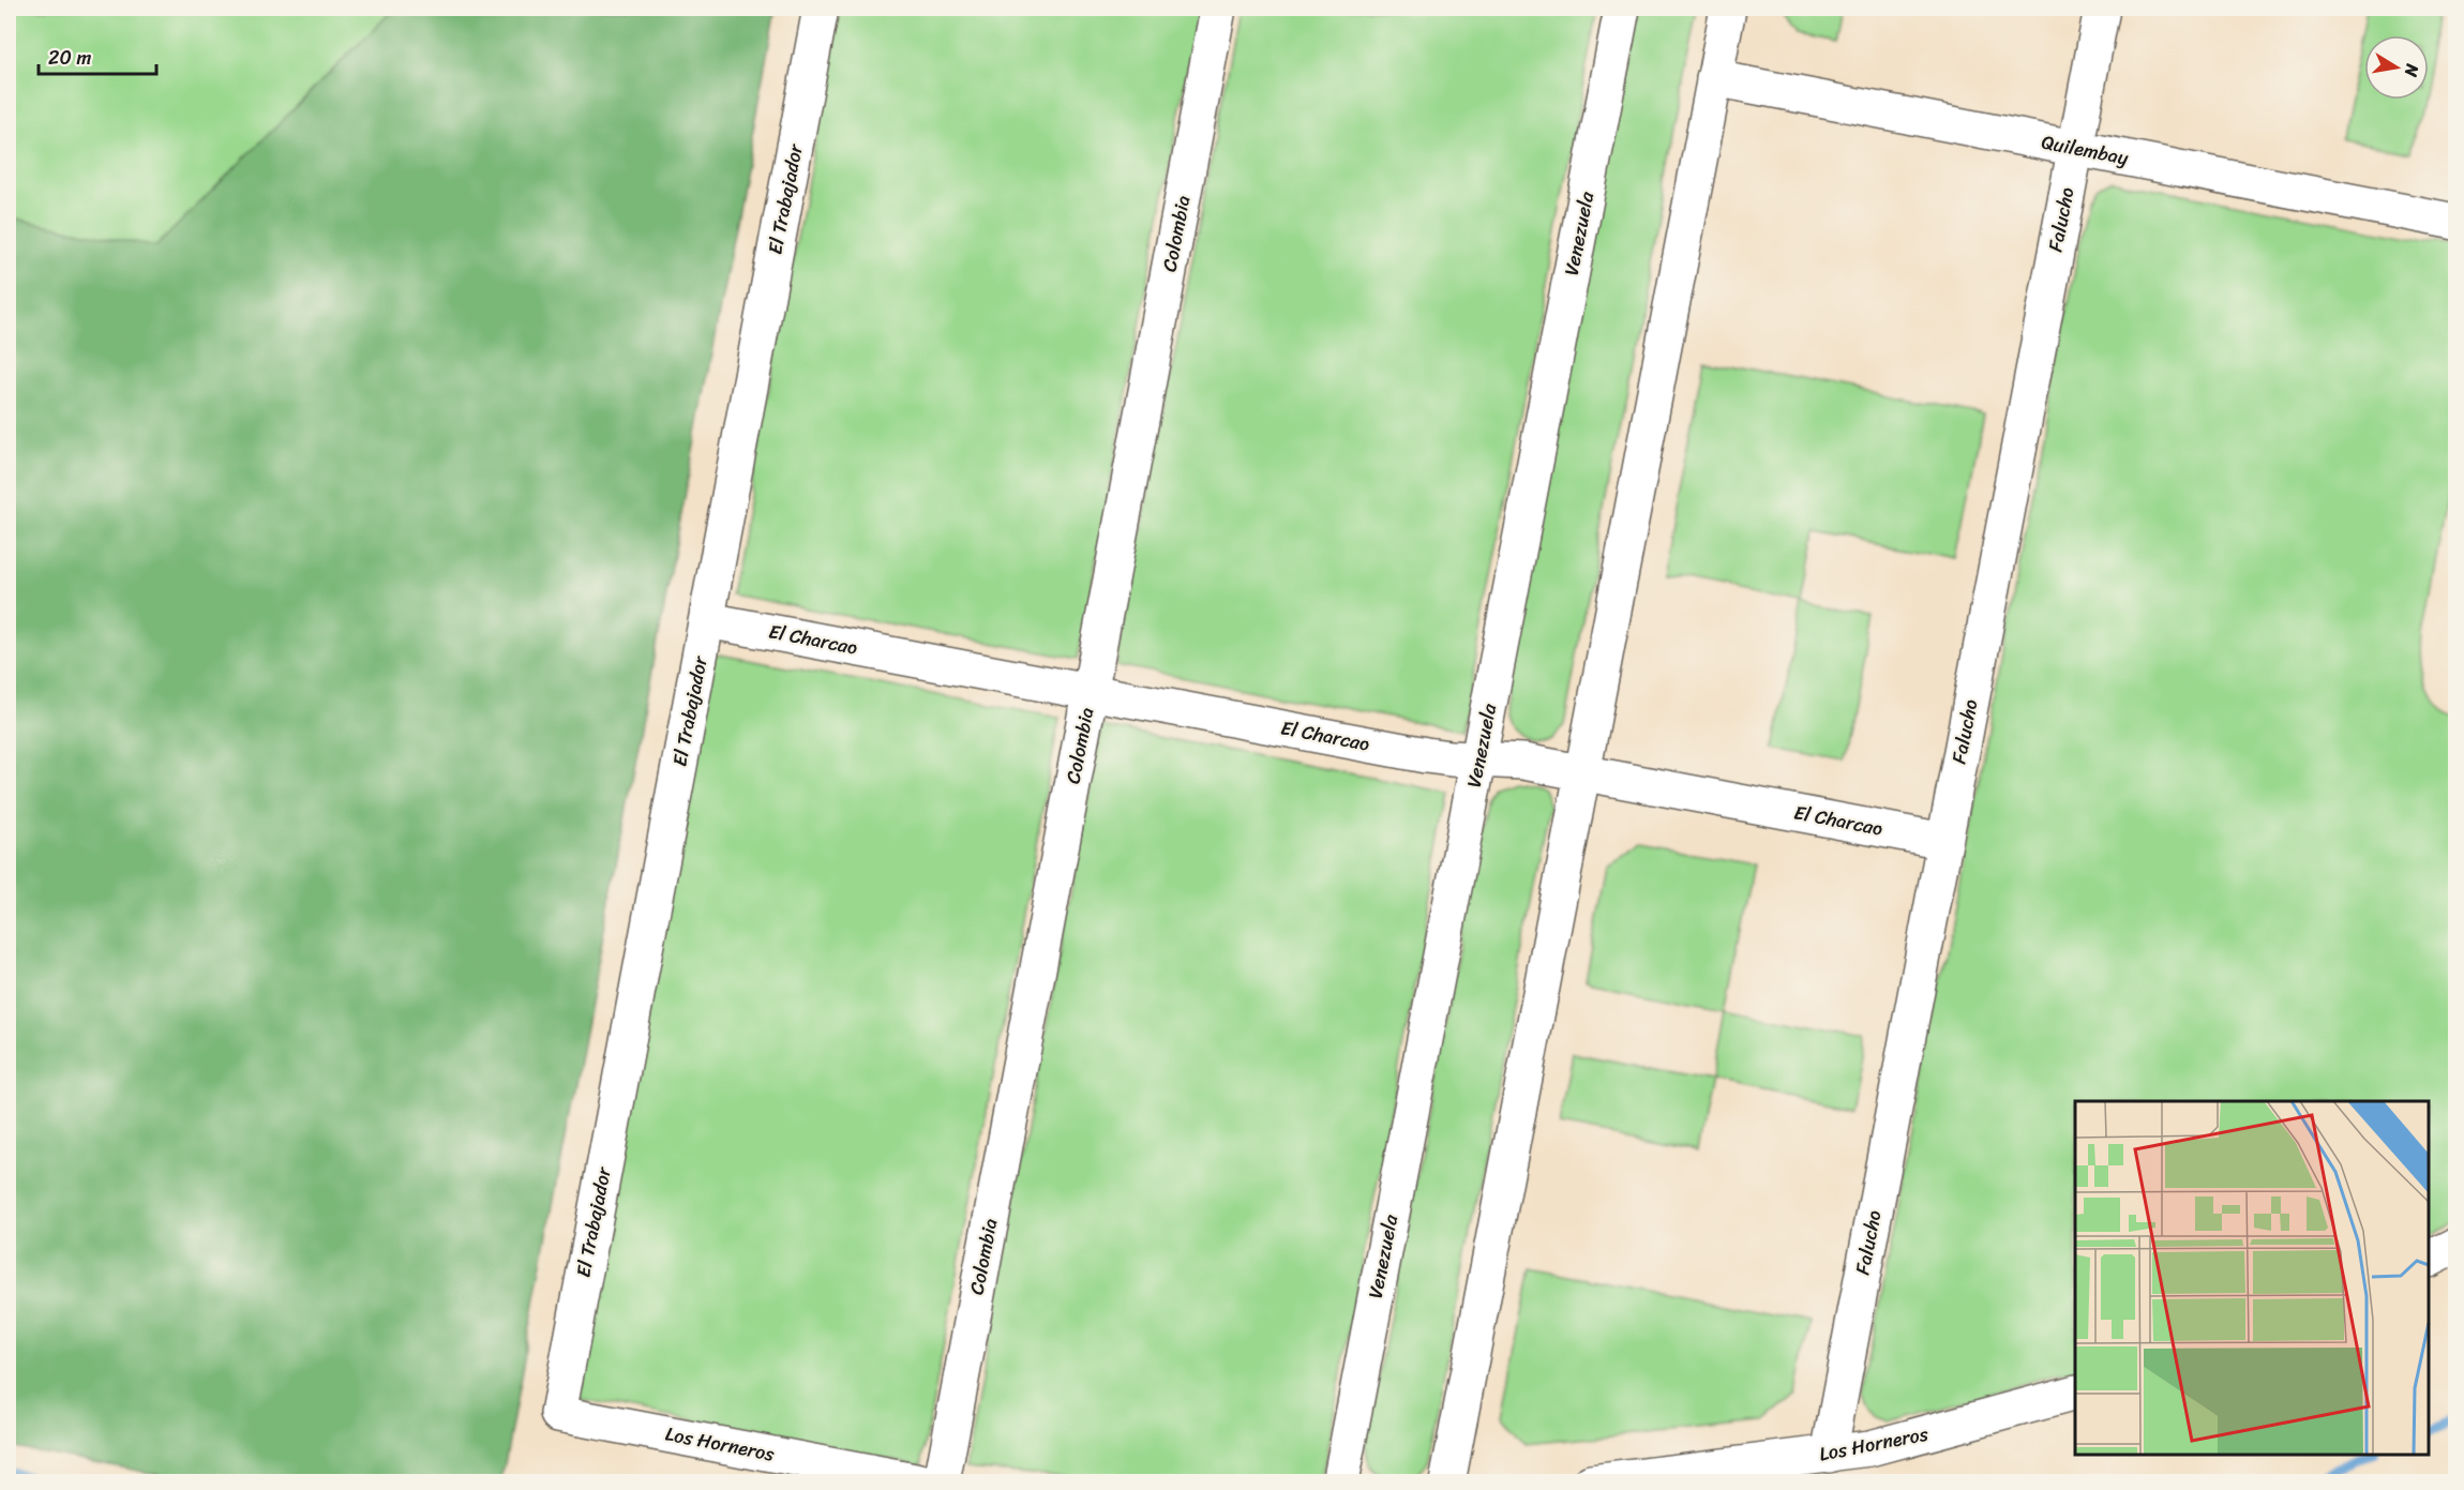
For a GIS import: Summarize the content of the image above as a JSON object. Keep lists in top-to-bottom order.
{
  "streets": {
    "street": [
      "Quilembay",
      "El Trabajador",
      "Falucho",
      "Colombia",
      "Venezuela",
      "El Charcao",
      "Los Horneros"
    ]
  },
  "crossings": [
    ["Quilembay", "Falucho"],
    ["El Trabajador", "El Charcao"],
    ["El Trabajador", "Los Horneros"],
    ["Falucho", "El Charcao"],
    ["Falucho", "Los Horneros"],
    ["Colombia", "El Charcao"],
    ["Venezuela", "El Charcao"]
  ],
  "scale_bar": "20 m",
  "north": "right"
}
